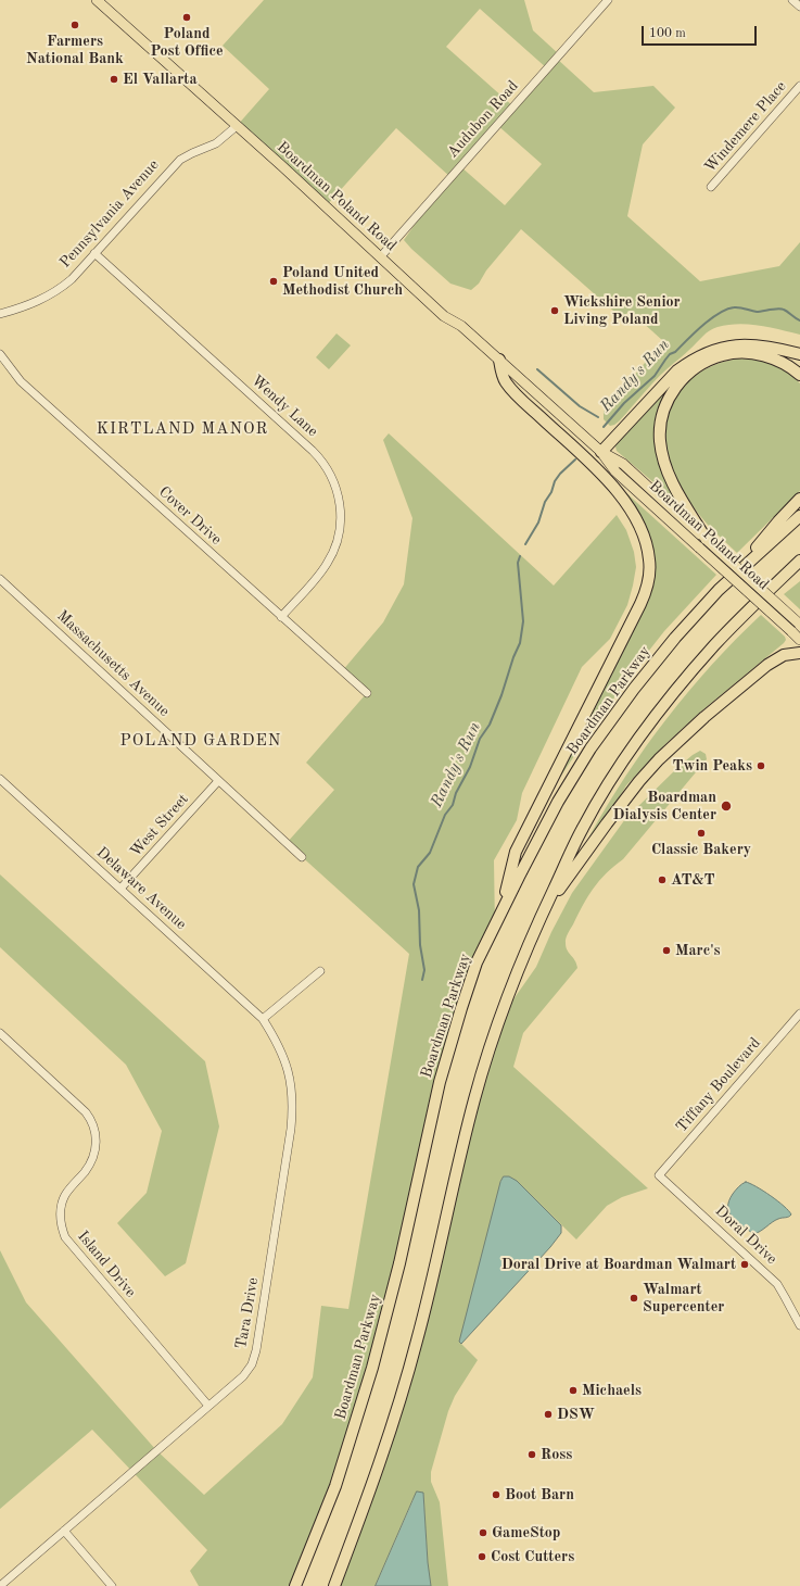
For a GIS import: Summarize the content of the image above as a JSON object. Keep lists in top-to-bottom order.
{
  "streets": {
    "highway": ["Boardman Parkway"],
    "main road": ["Boardman Poland Road"],
    "street": [
      "Audubon Road",
      "Windemere Place",
      "Pennsylvania Avenue",
      "Wendy Lane",
      "Cover Drive",
      "Massachusetts Avenue",
      "West Street",
      "Delaware Avenue",
      "Tiffany Boulevard",
      "Doral Drive",
      "Island Drive",
      "Tara Drive"
    ]
  },
  "crossings": [
    ["Audubon Road", "Boardman Poland Road"],
    ["Boardman Poland Road", "Pennsylvania Avenue"],
    ["Pennsylvania Avenue", "Wendy Lane"],
    ["Wendy Lane", "Cover Drive"],
    ["Massachusetts Avenue", "West Street"],
    ["West Street", "Delaware Avenue"],
    ["Delaware Avenue", "Tara Drive"],
    ["Tiffany Boulevard", "Doral Drive"],
    ["Island Drive", "Tara Drive"]
  ],
  "districts": ["KIRTLAND MANOR", "POLAND GARDEN"],
  "water": ["Randy's Run"],
  "places": [
    "Poland Post Office",
    "Farmers National Bank",
    "El Vallarta",
    "Poland United Methodist Church",
    "Wickshire Senior Living Poland",
    "Twin Peaks",
    "Boardman Dialysis Center",
    "Classic Bakery",
    "AT&T",
    "Marc's",
    "Doral Drive at Boardman Walmart",
    "Walmart Supercenter",
    "Michaels",
    "DSW",
    "Ross",
    "Boot Barn",
    "GameStop",
    "Cost Cutters"
  ],
  "scale_bar": "100 m"
}
